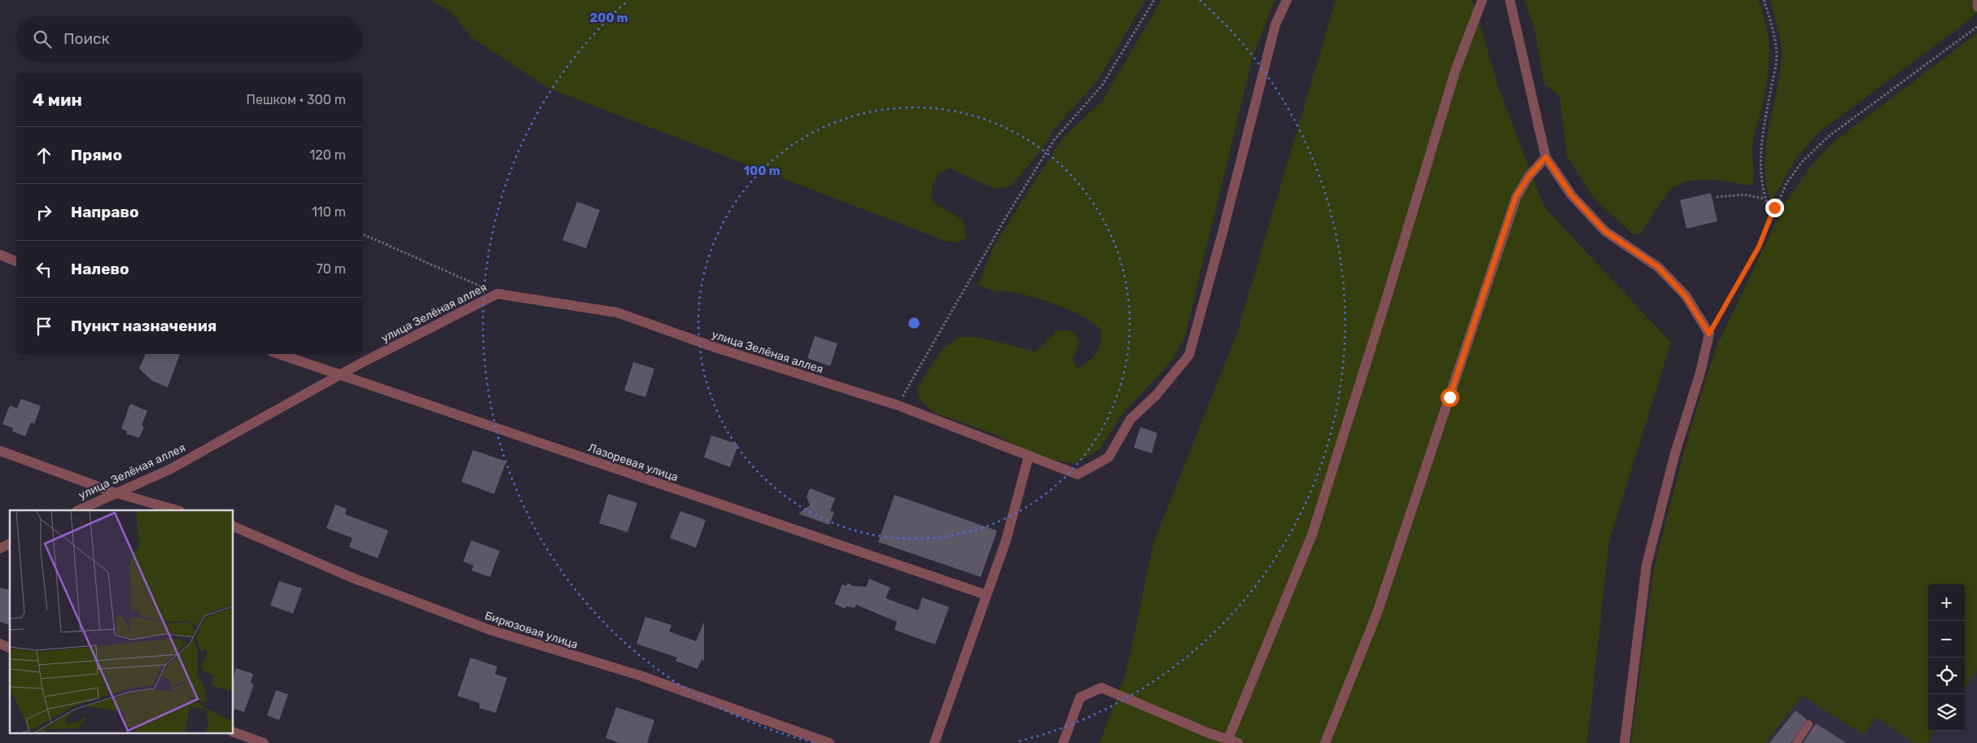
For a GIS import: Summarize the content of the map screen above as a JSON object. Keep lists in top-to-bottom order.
{
  "streets": {
    "street": ["улица Зелёная аллея", "Лазоревая улица", "Бирюзовая улица"]
  },
  "crossings": [
    ["улица Зелёная аллея", "Лазоревая улица"]
  ],
  "page": {
    "search": "Поиск",
    "heading": ["4 мин", "Пешком · 300 m"],
    "list": [
      ["Прямо", "120 m"],
      ["Направо", "110 m"],
      ["Налево", "70 m"],
      "Пункт назначения"
    ],
    "map_buttons": ["+", "−"]
  },
  "rings": ["200 m", "100 m"]
}
